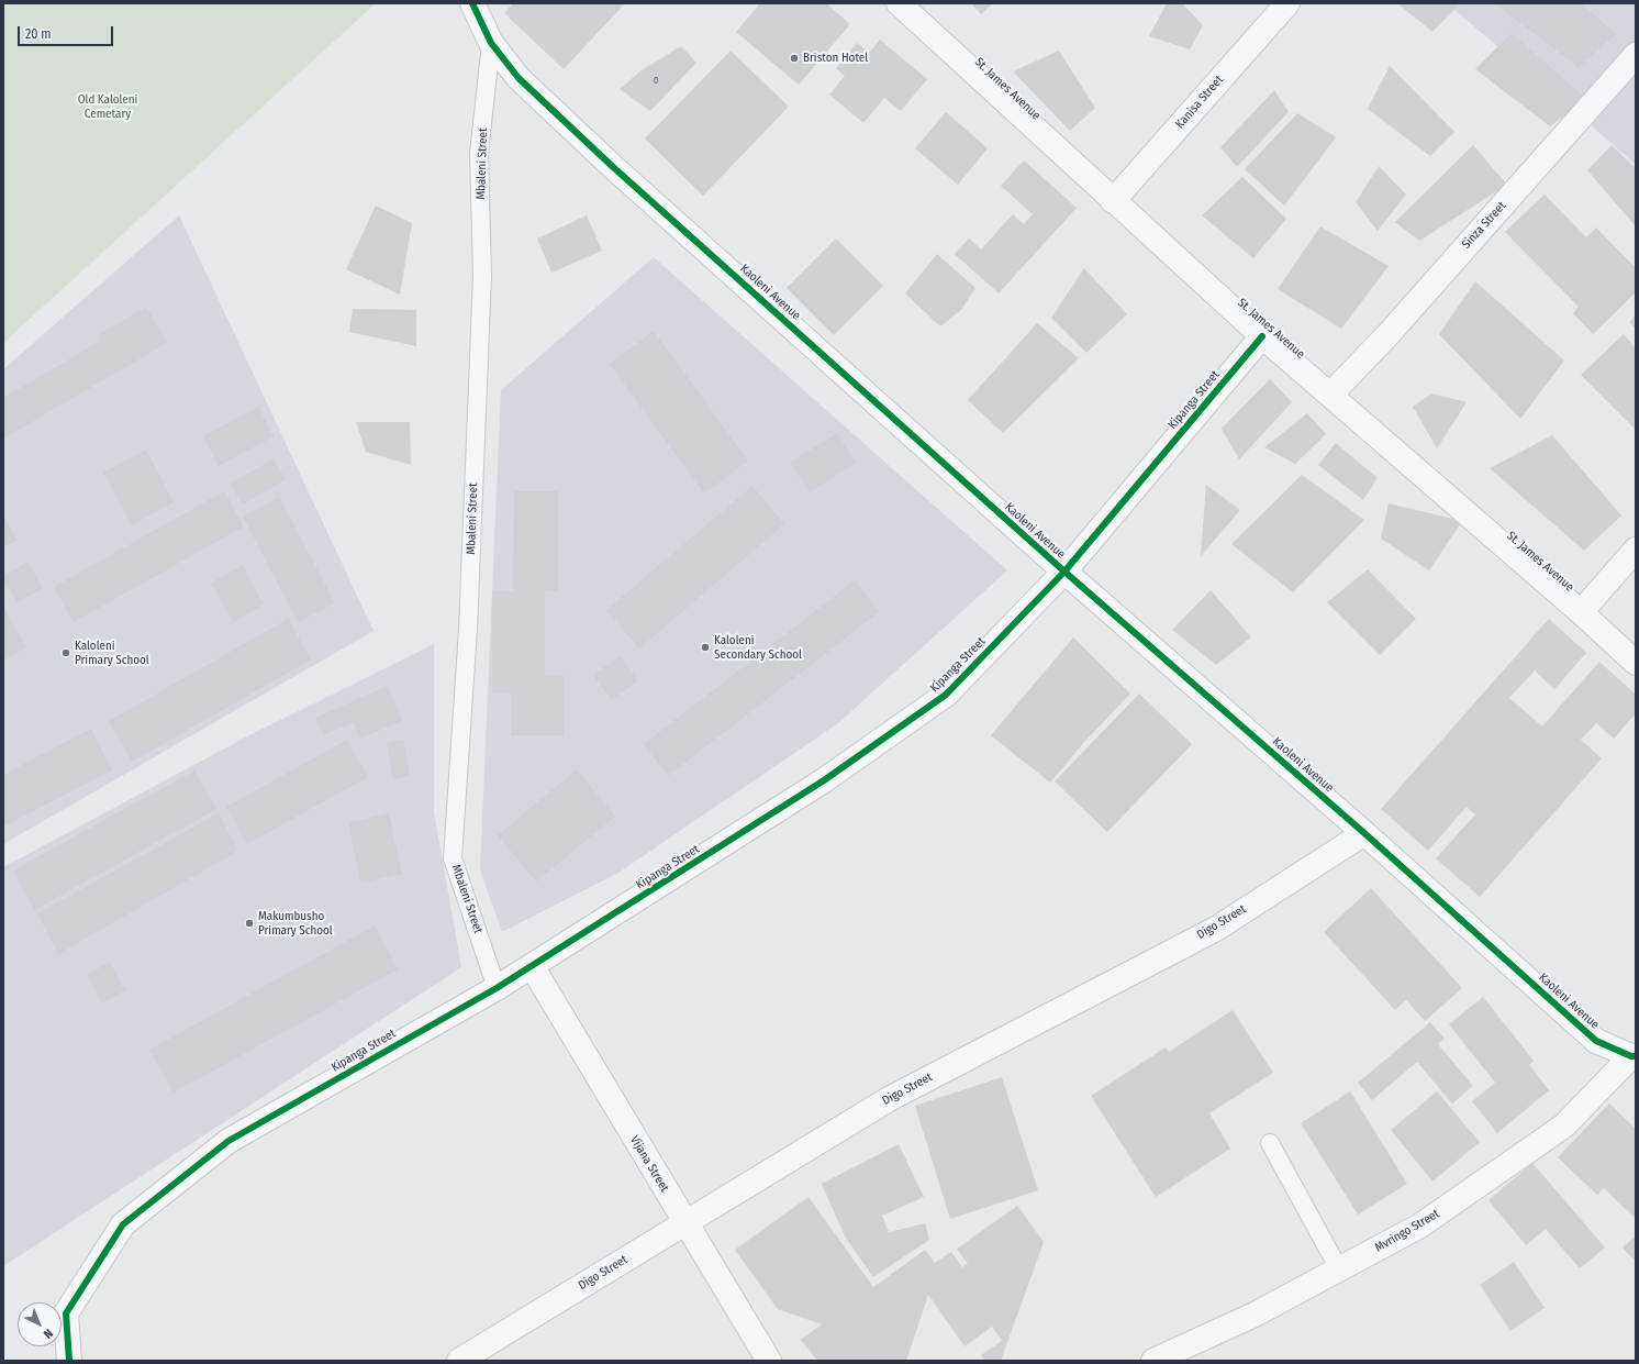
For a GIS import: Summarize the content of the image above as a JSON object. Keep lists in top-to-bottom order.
{
  "streets": {
    "street": [
      "St. James Avenue",
      "Kanisa Street",
      "Sinza Street",
      "Kaoleni Avenue",
      "Kipanga Street",
      "Digo Street",
      "Vijana Street",
      "Mvringo Street"
    ],
    "lane": ["Mbaleni Street"]
  },
  "crossings": [
    ["St. James Avenue", "Kanisa Street"],
    ["St. James Avenue", "Sinza Street"],
    ["St. James Avenue", "Kipanga Street"],
    ["Mbaleni Street", "Kaoleni Avenue"],
    ["Mbaleni Street", "Kipanga Street"],
    ["Kaoleni Avenue", "Kipanga Street"],
    ["Kaoleni Avenue", "Digo Street"],
    ["Kaoleni Avenue", "Mvringo Street"],
    ["Kipanga Street", "Vijana Street"],
    ["Digo Street", "Vijana Street"]
  ],
  "parks": ["Old Kaloleni Cemetary"],
  "places": [
    "Briston Hotel",
    "Kaloleni Secondary School",
    "Kaloleni Primary School",
    "Makumbusho Primary School"
  ],
  "house_numbers": ["0"],
  "scale_bar": "20 m",
  "north": "bottom right"
}
